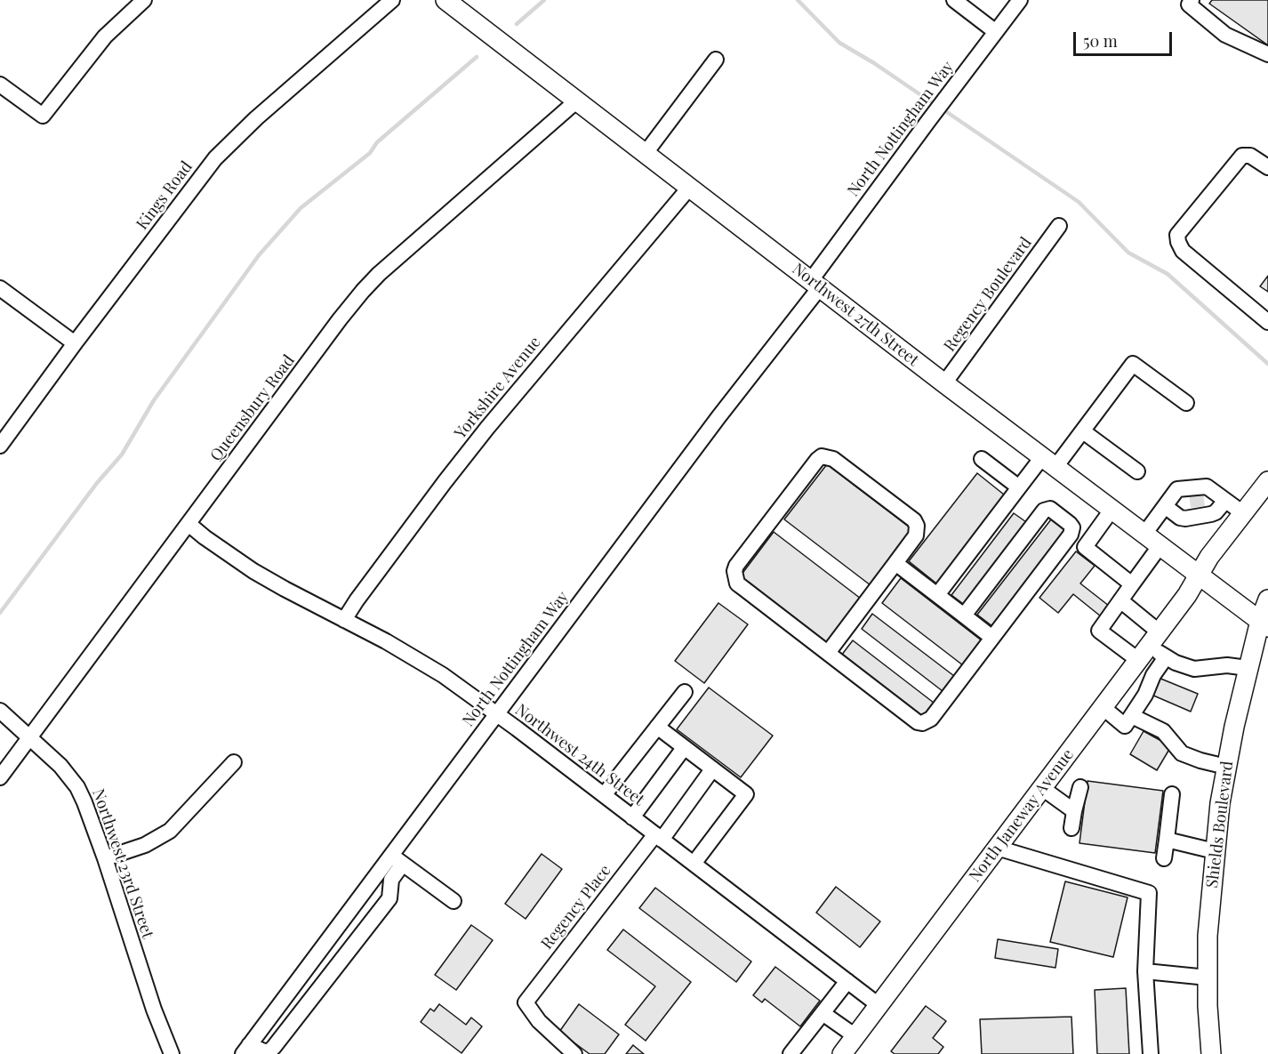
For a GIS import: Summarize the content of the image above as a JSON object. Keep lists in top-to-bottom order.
{
  "streets": {
    "main road": ["Northwest 27th Street", "North Janeway Avenue", "Shields Boulevard"],
    "street": [
      "North Nottingham Way",
      "Kings Road",
      "Regency Boulevard",
      "Yorkshire Avenue",
      "Queensbury Road",
      "Northwest 24th Street",
      "Northwest 23rd Street",
      "Regency Place"
    ]
  },
  "crossings": [
    ["North Nottingham Way", "Northwest 27th Street"],
    ["North Nottingham Way", "Northwest 24th Street"],
    ["Regency Boulevard", "Northwest 27th Street"],
    ["Northwest 27th Street", "Yorkshire Avenue"],
    ["Northwest 27th Street", "Queensbury Road"],
    ["Northwest 27th Street", "North Janeway Avenue"],
    ["Northwest 27th Street", "Shields Boulevard"],
    ["Yorkshire Avenue", "Northwest 24th Street"],
    ["Queensbury Road", "Northwest 24th Street"],
    ["Queensbury Road", "Northwest 23rd Street"],
    ["Northwest 24th Street", "North Janeway Avenue"],
    ["Northwest 24th Street", "Regency Place"]
  ],
  "scale_bar": "50 m"
}
